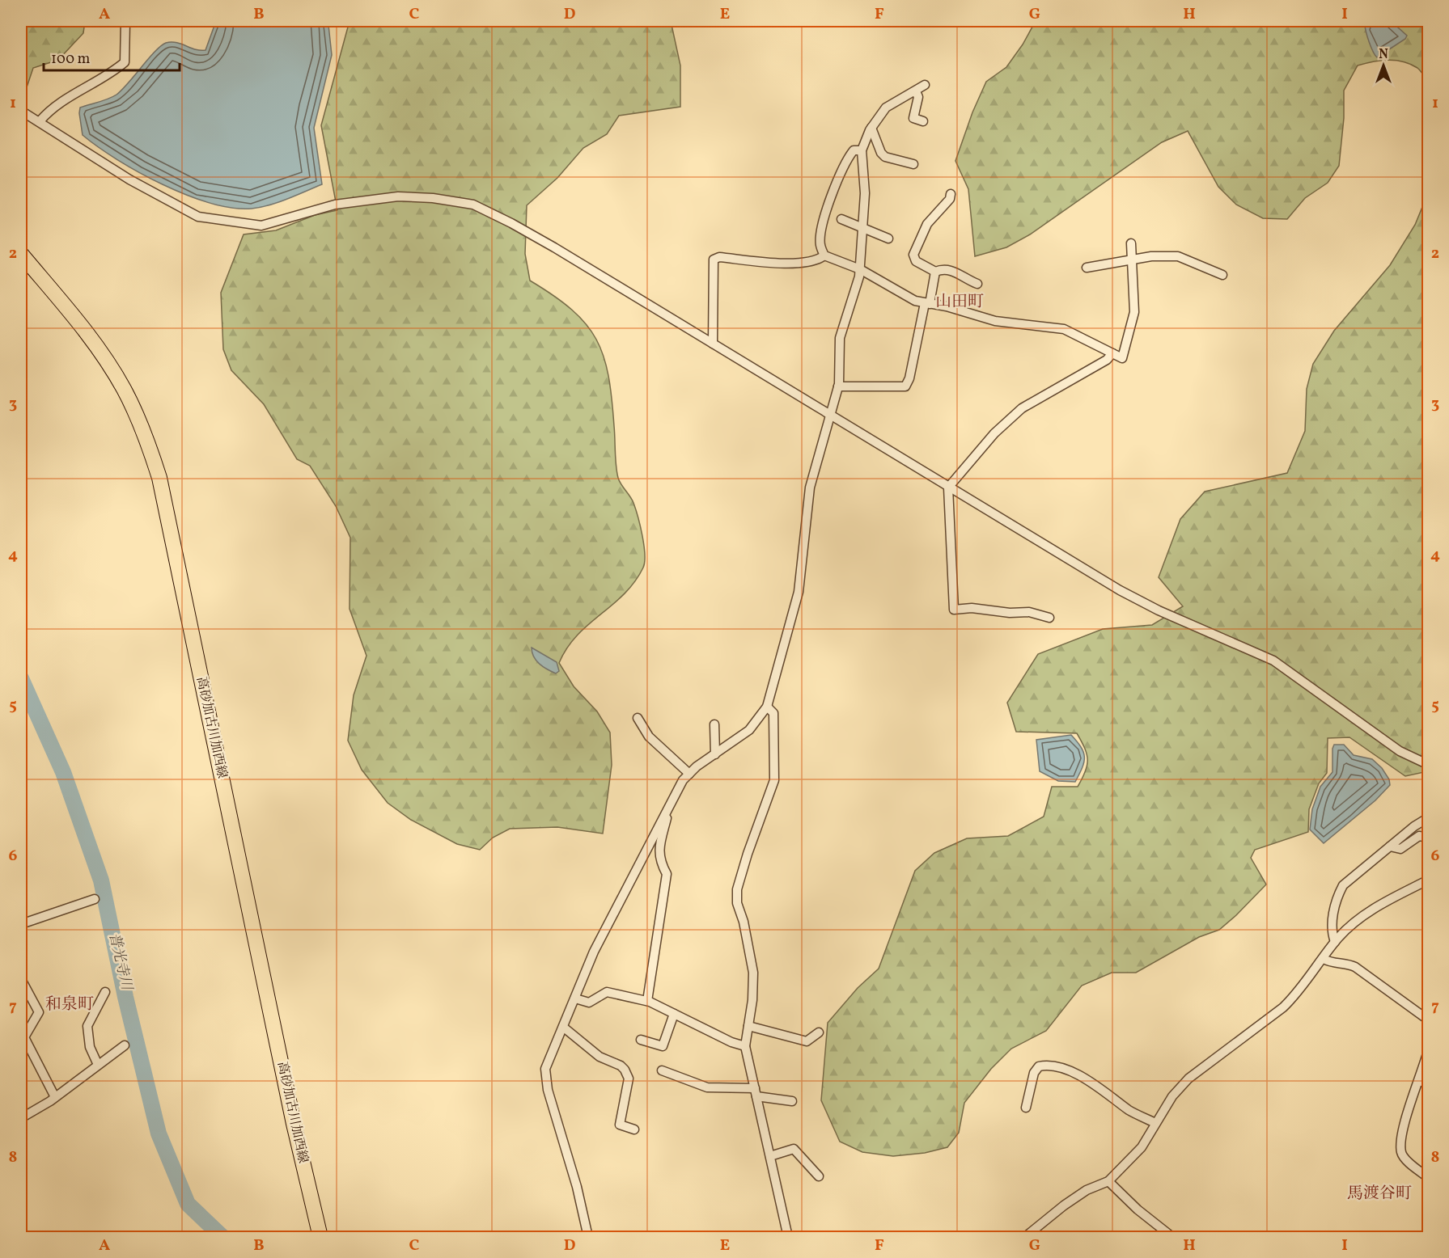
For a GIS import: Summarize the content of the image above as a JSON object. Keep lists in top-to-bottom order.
{
  "streets": {
    "main road": ["高砂加古川加西線"]
  },
  "districts": ["山田町", "和泉町", "馬渡谷町"],
  "water": ["普光寺川"],
  "scale_bar": "100 m",
  "north": "top",
  "grid": {
    "columns": [
      "A",
      "B",
      "C",
      "D",
      "E",
      "F",
      "G",
      "H",
      "I"
    ],
    "rows": [
      "1",
      "2",
      "3",
      "4",
      "5",
      "6",
      "7",
      "8"
    ]
  }
}
